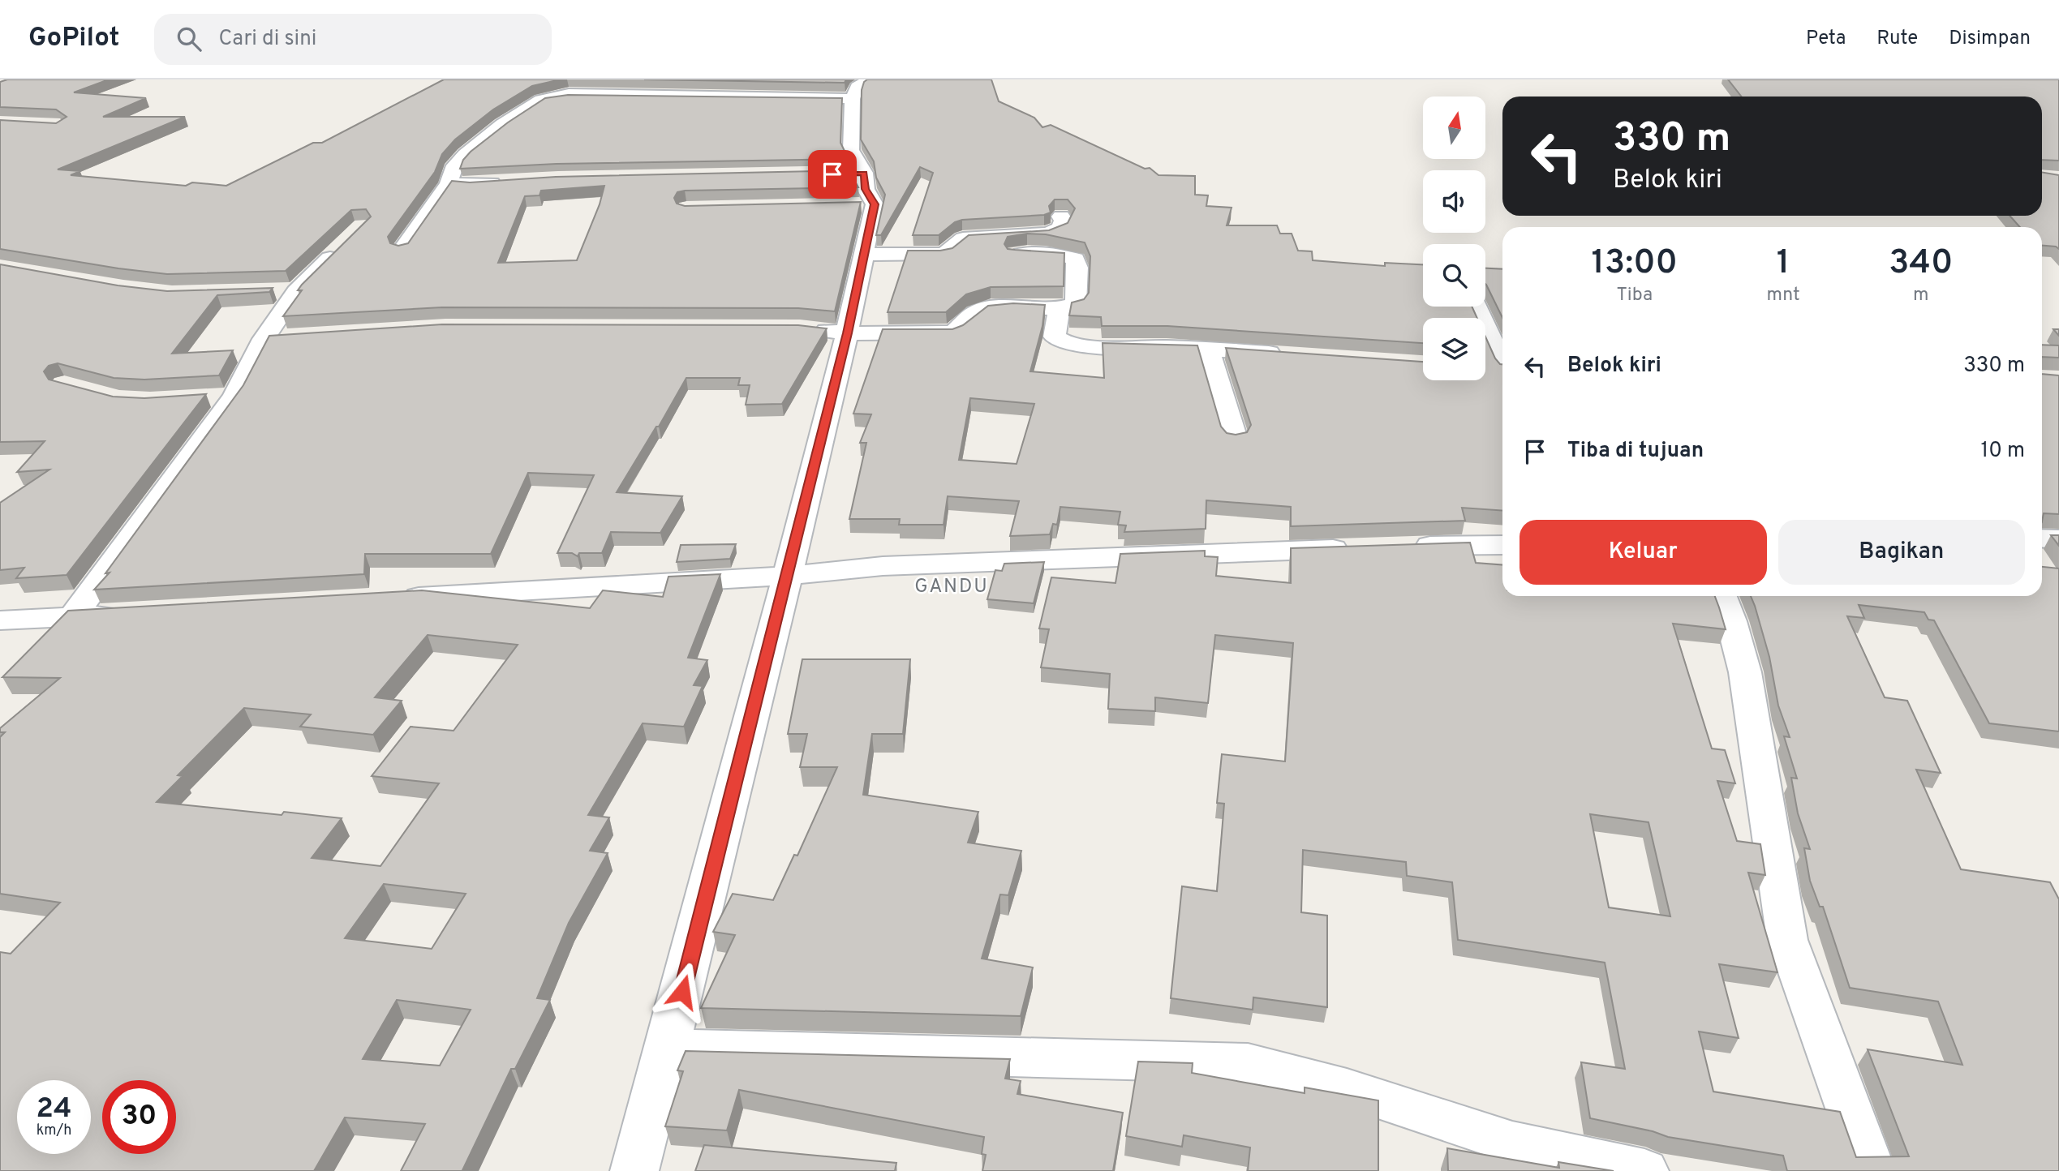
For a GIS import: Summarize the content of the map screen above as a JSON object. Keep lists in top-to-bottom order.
{
  "districts": ["GANDU"],
  "north": "top",
  "page": {
    "header": "GoPilot",
    "search": "Cari di sini",
    "nav": ["Peta", "Rute", "Disimpan"],
    "turn": ["330 m", "Belok kiri"],
    "eta": [
      "13:00",
      "Tiba",
      "1",
      "mnt",
      "340",
      "m"
    ],
    "list": [
      {
        "name": "Belok kiri",
        "value": "330 m"
      },
      {
        "name": "Tiba di tujuan",
        "value": "10 m"
      }
    ],
    "buttons": ["Keluar", "Bagikan"],
    "speed": "24 km/h",
    "limit": "30"
  }
}
